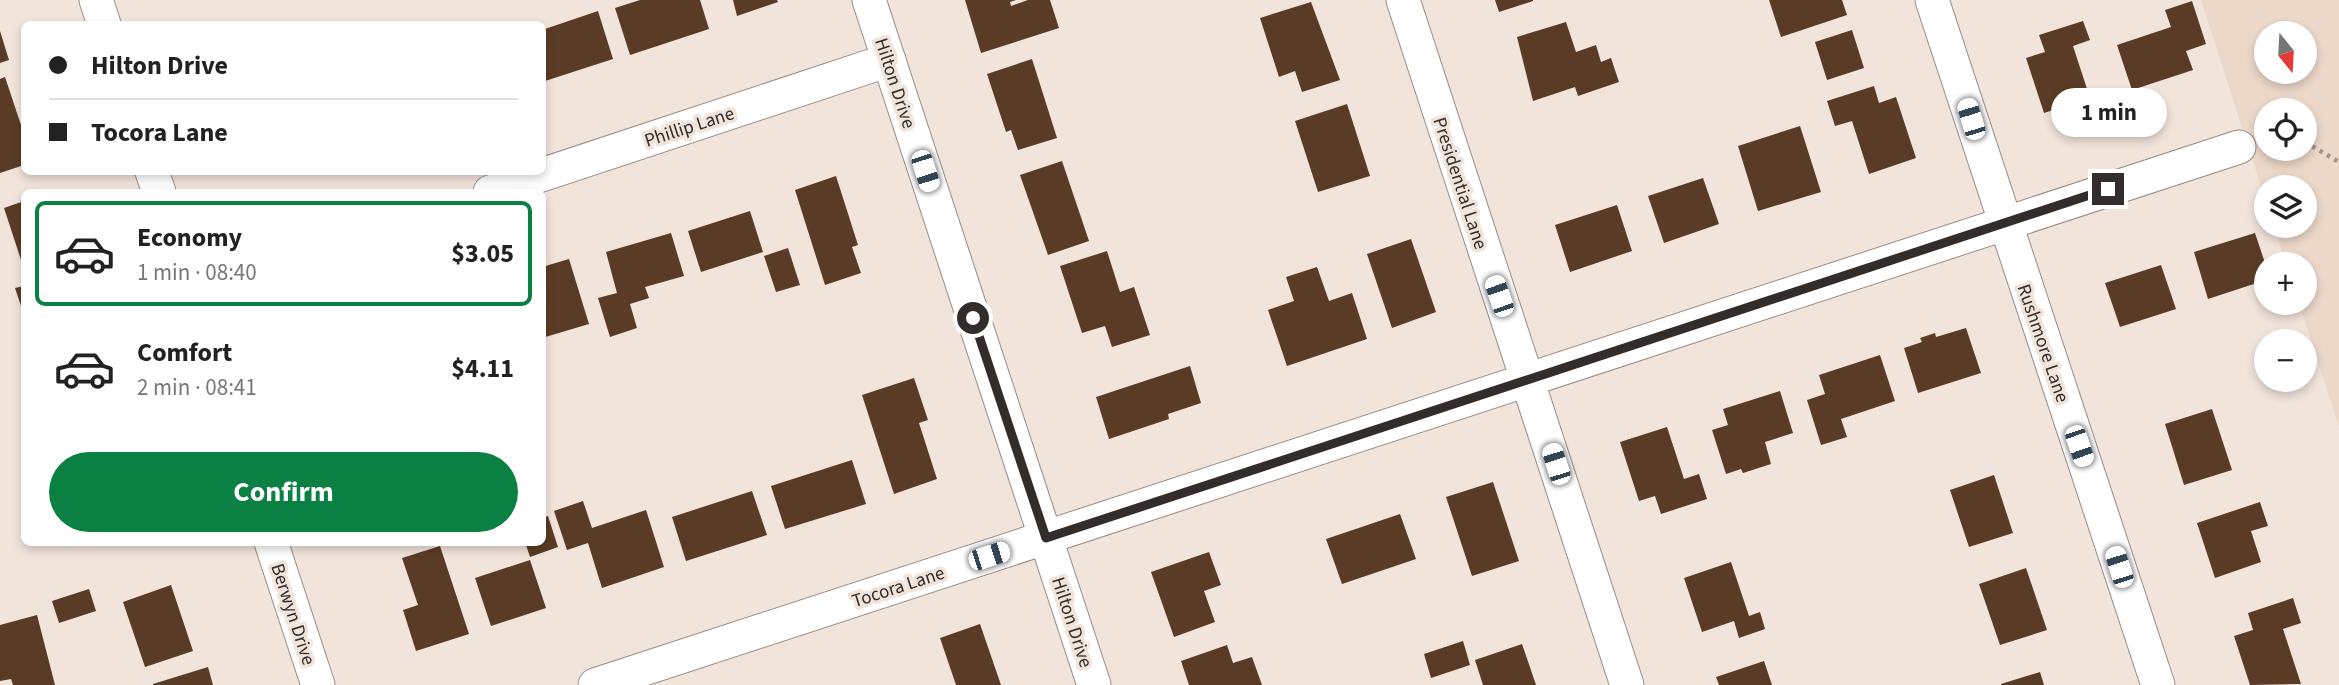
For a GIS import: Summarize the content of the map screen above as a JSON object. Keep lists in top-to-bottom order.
{
  "streets": {
    "street": [
      "Hilton Drive",
      "Phillip Lane",
      "Presidential Lane",
      "Rushmore Lane",
      "Tocora Lane",
      "Berwyn Drive"
    ]
  },
  "crossings": [
    ["Hilton Drive", "Phillip Lane"],
    ["Hilton Drive", "Tocora Lane"],
    ["Presidential Lane", "Tocora Lane"],
    ["Rushmore Lane", "Tocora Lane"]
  ],
  "north": "bottom",
  "page": {
    "map_buttons": ["+", "−"],
    "banner": ["Hilton Drive", "Tocora Lane"],
    "bubble": "1 min",
    "list": [
      {
        "name": "Economy",
        "note": "1 min · 08:40",
        "value": "$3.05"
      },
      {
        "name": "Comfort",
        "note": "2 min · 08:41",
        "value": "$4.11"
      }
    ],
    "buttons": "Confirm"
  }
}
